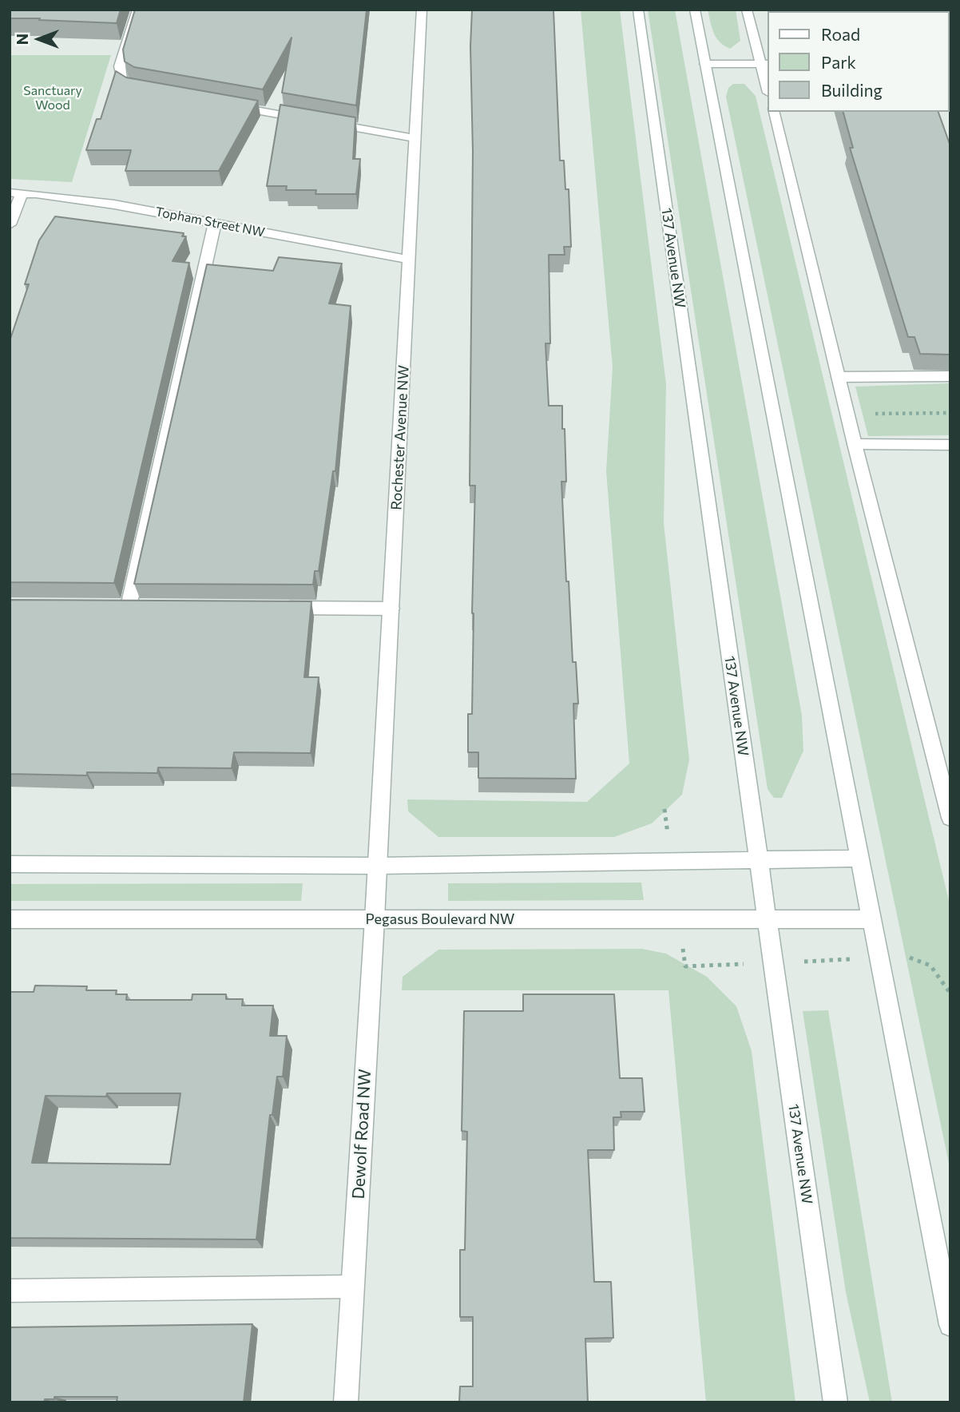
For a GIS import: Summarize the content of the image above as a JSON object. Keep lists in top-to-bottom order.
{
  "streets": {
    "street": [
      "Topham Street NW",
      "137 Avenue NW",
      "Rochester Avenue NW",
      "Pegasus Boulevard NW",
      "Dewolf Road NW"
    ]
  },
  "crossings": [
    ["Topham Street NW", "Rochester Avenue NW"],
    ["137 Avenue NW", "Pegasus Boulevard NW"],
    ["Rochester Avenue NW", "Dewolf Road NW"],
    ["Pegasus Boulevard NW", "Dewolf Road NW"]
  ],
  "parks": ["Sanctuary Wood"],
  "legend": ["Road", "Park", "Building"],
  "north": "left"
}
